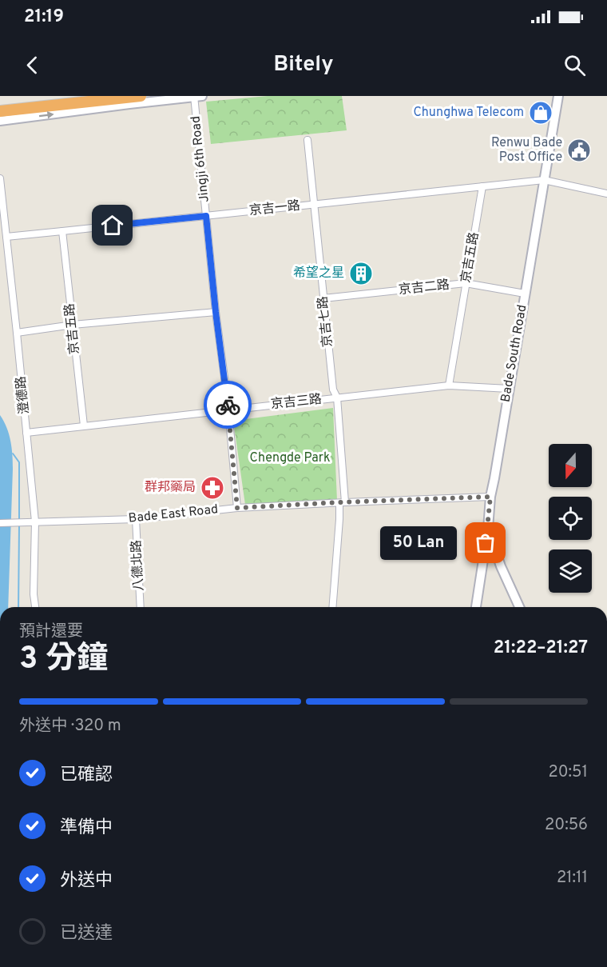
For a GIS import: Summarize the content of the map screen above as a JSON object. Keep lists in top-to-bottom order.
{
  "streets": {
    "street": [
      "Jingji 6th Road",
      "京吉一路",
      "京吉五路",
      "京吉二路",
      "京吉七路",
      "Bade South Road",
      "澄德路",
      "京吉三路",
      "Bade East Road",
      "八德北路"
    ]
  },
  "crossings": [
    ["Jingji 6th Road", "京吉一路"],
    ["Jingji 6th Road", "京吉三路"],
    ["Jingji 6th Road", "Bade East Road"],
    ["京吉一路", "京吉五路"],
    ["京吉一路", "京吉七路"],
    ["京吉一路", "Bade South Road"],
    ["京吉一路", "澄德路"],
    ["京吉五路", "京吉二路"],
    ["京吉五路", "京吉三路"],
    ["京吉二路", "京吉七路"],
    ["京吉二路", "Bade South Road"],
    ["京吉七路", "京吉三路"],
    ["京吉七路", "Bade East Road"],
    ["Bade South Road", "京吉三路"],
    ["Bade South Road", "Bade East Road"],
    ["澄德路", "京吉三路"],
    ["澄德路", "Bade East Road"],
    ["Bade East Road", "八德北路"]
  ],
  "parks": ["Chengde Park"],
  "places": {
    "shop": ["Chunghwa Telecom"],
    "public building": ["Renwu Bade Post Office"],
    "building": ["希望之星"],
    "pharmacy": ["群邦藥局"],
    "other": ["50 Lan"]
  },
  "north": "bottom",
  "page": {
    "status": "21:19",
    "header": "Bitely",
    "bubble": "50 Lan",
    "heading": ["3 分鐘", "預計還要", "21:22–21:27"],
    "bar": "外送中 · 320 m",
    "list": [
      ["已確認", "20:51"],
      ["準備中", "20:56"],
      ["外送中", "21:11"],
      "已送達"
    ]
  }
}
